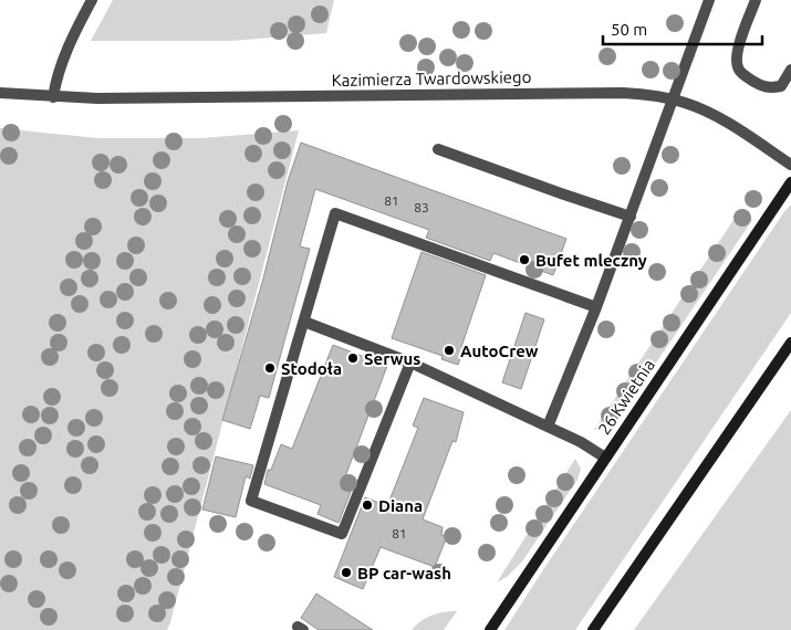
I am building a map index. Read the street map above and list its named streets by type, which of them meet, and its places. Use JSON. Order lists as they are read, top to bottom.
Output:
{
  "streets": {
    "street": ["Kazimierza Twardowskiego", "26 Kwietnia"]
  },
  "places": [
    "Bufet mleczny",
    "AutoCrew",
    "Serwus",
    "Stodoła",
    "Diana",
    "BP car-wash"
  ],
  "house_numbers": ["81", "83", "81"],
  "scale_bar": "50 m"
}
